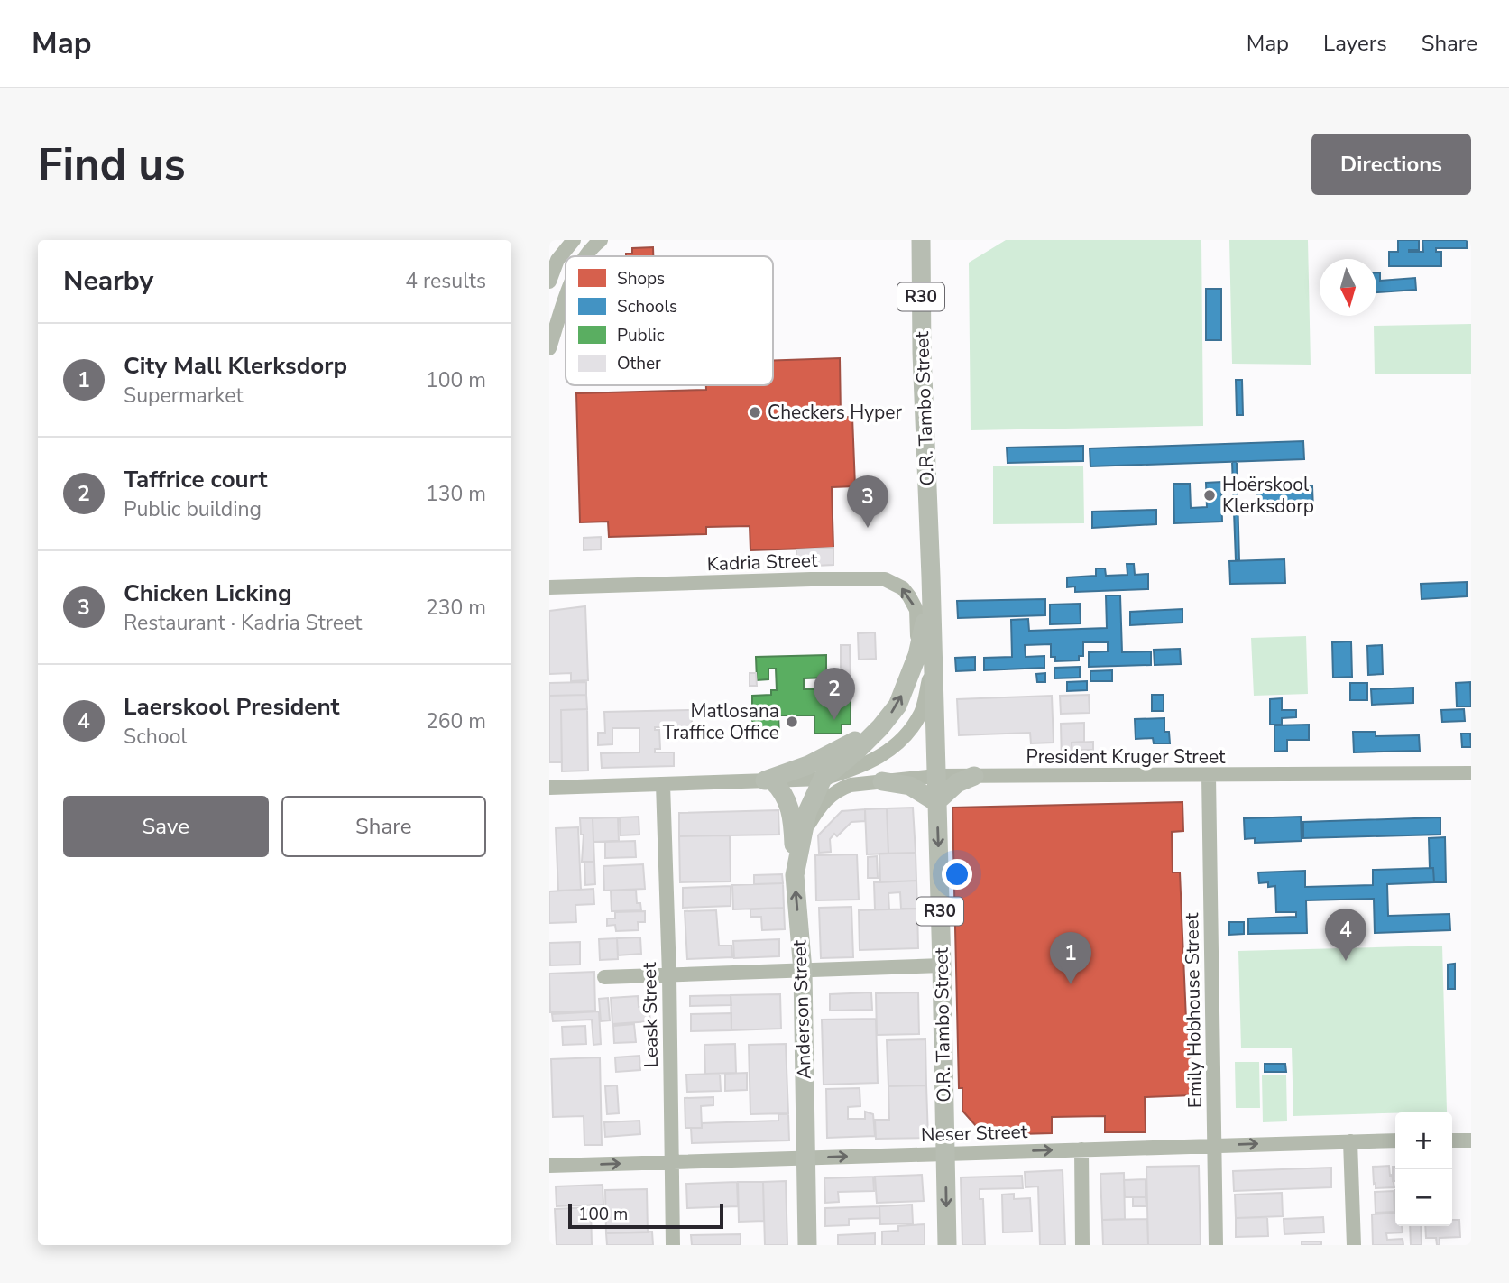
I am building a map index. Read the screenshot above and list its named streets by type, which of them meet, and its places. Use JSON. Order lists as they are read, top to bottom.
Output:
{
  "streets": {
    "main road": ["R30", "O.R. Tambo Street", "Anderson Street"],
    "street": [
      "Kadria Street",
      "President Kruger Street",
      "Emily Hobhouse Street",
      "Leask Street",
      "Neser Street"
    ]
  },
  "crossings": [
    ["O.R. Tambo Street", "Kadria Street"],
    ["O.R. Tambo Street", "President Kruger Street"],
    ["O.R. Tambo Street", "Anderson Street"],
    ["O.R. Tambo Street", "Neser Street"],
    ["President Kruger Street", "Anderson Street"],
    ["President Kruger Street", "Emily Hobhouse Street"],
    ["Anderson Street", "Neser Street"],
    ["Emily Hobhouse Street", "Neser Street"],
    ["Leask Street", "Neser Street"]
  ],
  "one_way": ["Kadria Street", "Neser Street"],
  "places": ["Checkers Hyper", "Hoërskool Klerksdorp", "Matlosana Traffice Office"],
  "legend": [
    "Shops",
    "Schools",
    "Public",
    "Other"
  ],
  "scale_bar": "100 m",
  "north": "bottom",
  "page": {
    "header": "Map",
    "nav": ["Map", "Layers", "Share"],
    "buttons": [
      "Directions",
      ["Save", "Share"]
    ],
    "title": "Find us",
    "heading": ["Nearby", "4 results"],
    "list": [
      {
        "mark": "1",
        "name": "City Mall Klerksdorp",
        "note": "Supermarket",
        "value": "100 m"
      },
      {
        "mark": "2",
        "name": "Taffrice court",
        "note": "Public building",
        "value": "130 m"
      },
      {
        "mark": "3",
        "name": "Chicken Licking",
        "note": "Restaurant · Kadria Street",
        "value": "230 m"
      },
      {
        "mark": "4",
        "name": "Laerskool President",
        "note": "School",
        "value": "260 m"
      }
    ],
    "pins": [
      "3",
      "2",
      "4",
      "1"
    ],
    "map_buttons": ["+", "−"],
    "scale": "100 m"
  }
}
